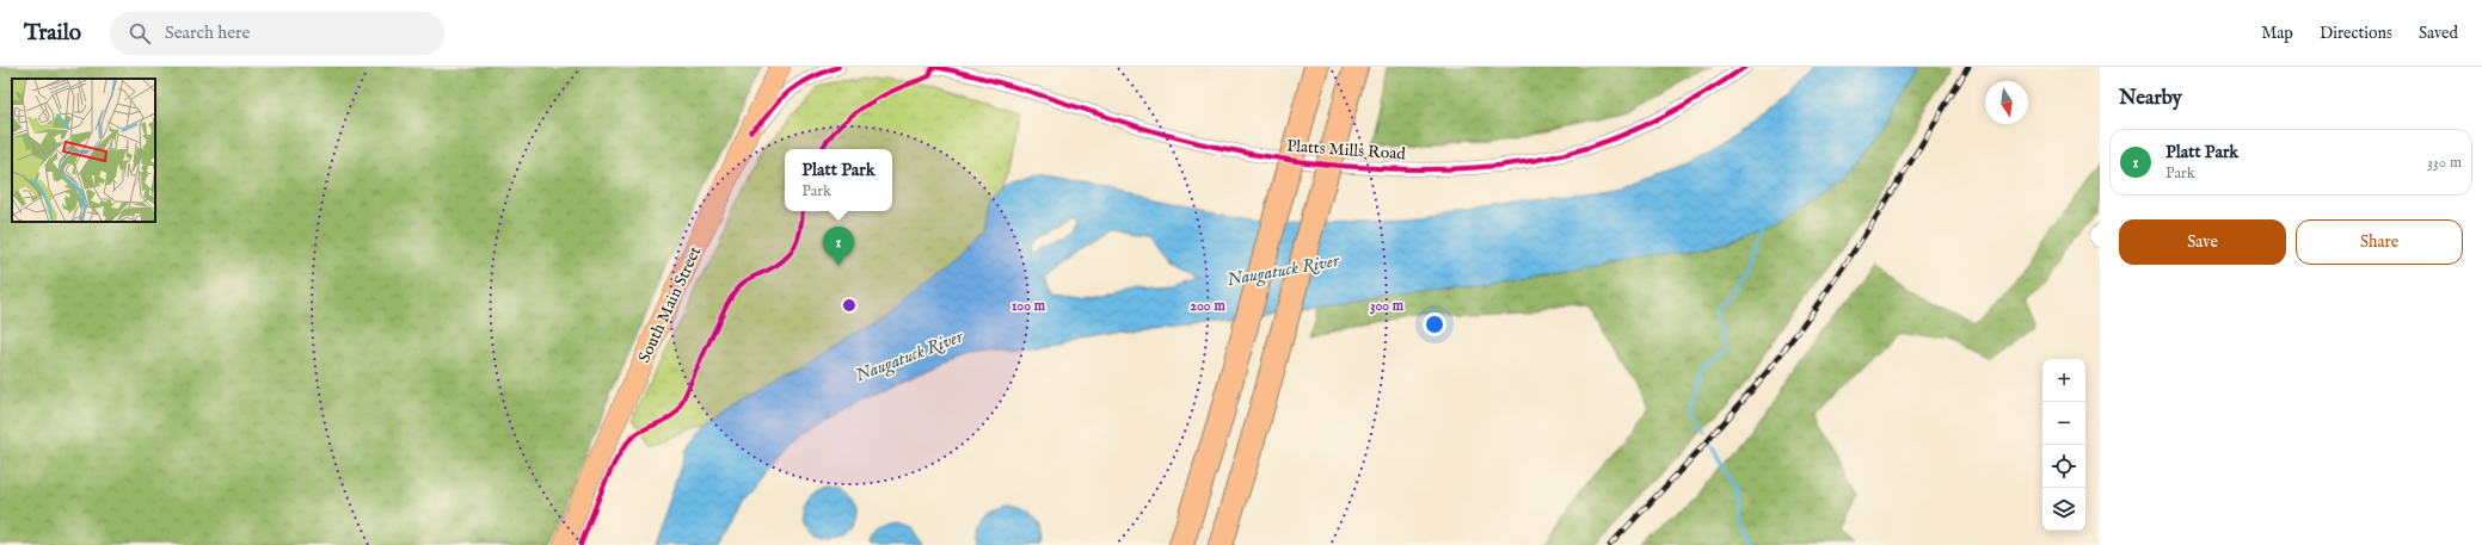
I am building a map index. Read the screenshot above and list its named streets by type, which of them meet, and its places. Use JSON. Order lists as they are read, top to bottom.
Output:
{
  "streets": {
    "main road": ["South Main Street"],
    "street": ["Platts Mills Road"]
  },
  "water": ["Naugatuck River"],
  "north": "bottom",
  "page": {
    "header": "Trailo",
    "search": "Search here",
    "nav": ["Map", "Directions", "Saved"],
    "heading": "Nearby",
    "list": [
      {
        "mark": "1",
        "name": "Platt Park",
        "note": "Park",
        "value": "330 m"
      }
    ],
    "popup": ["Platt Park", "Park"],
    "buttons": ["Save", "Share"],
    "pins": "1",
    "map_buttons": ["+", "−"]
  },
  "rings": ["100 m", "200 m", "300 m"]
}
